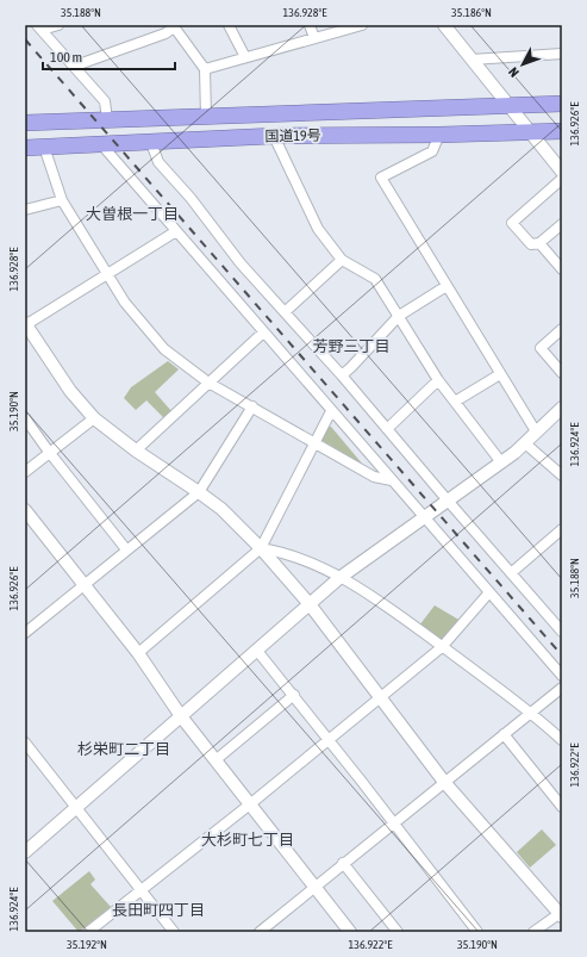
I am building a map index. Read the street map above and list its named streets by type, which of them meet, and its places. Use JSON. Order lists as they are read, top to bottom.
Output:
{
  "streets": {
    "highway": ["国道19号"]
  },
  "districts": [
    "大曽根一丁目",
    "芳野三丁目",
    "杉栄町二丁目",
    "大杉町七丁目",
    "長田町四丁目"
  ],
  "scale_bar": "100 m",
  "north": "bottom left",
  "coordinates": [
    "35.188°N",
    "136.928°E",
    "35.186°N",
    "136.926°E",
    "35.190°N",
    "136.924°E",
    "136.922°E",
    "35.192°N"
  ]
}
